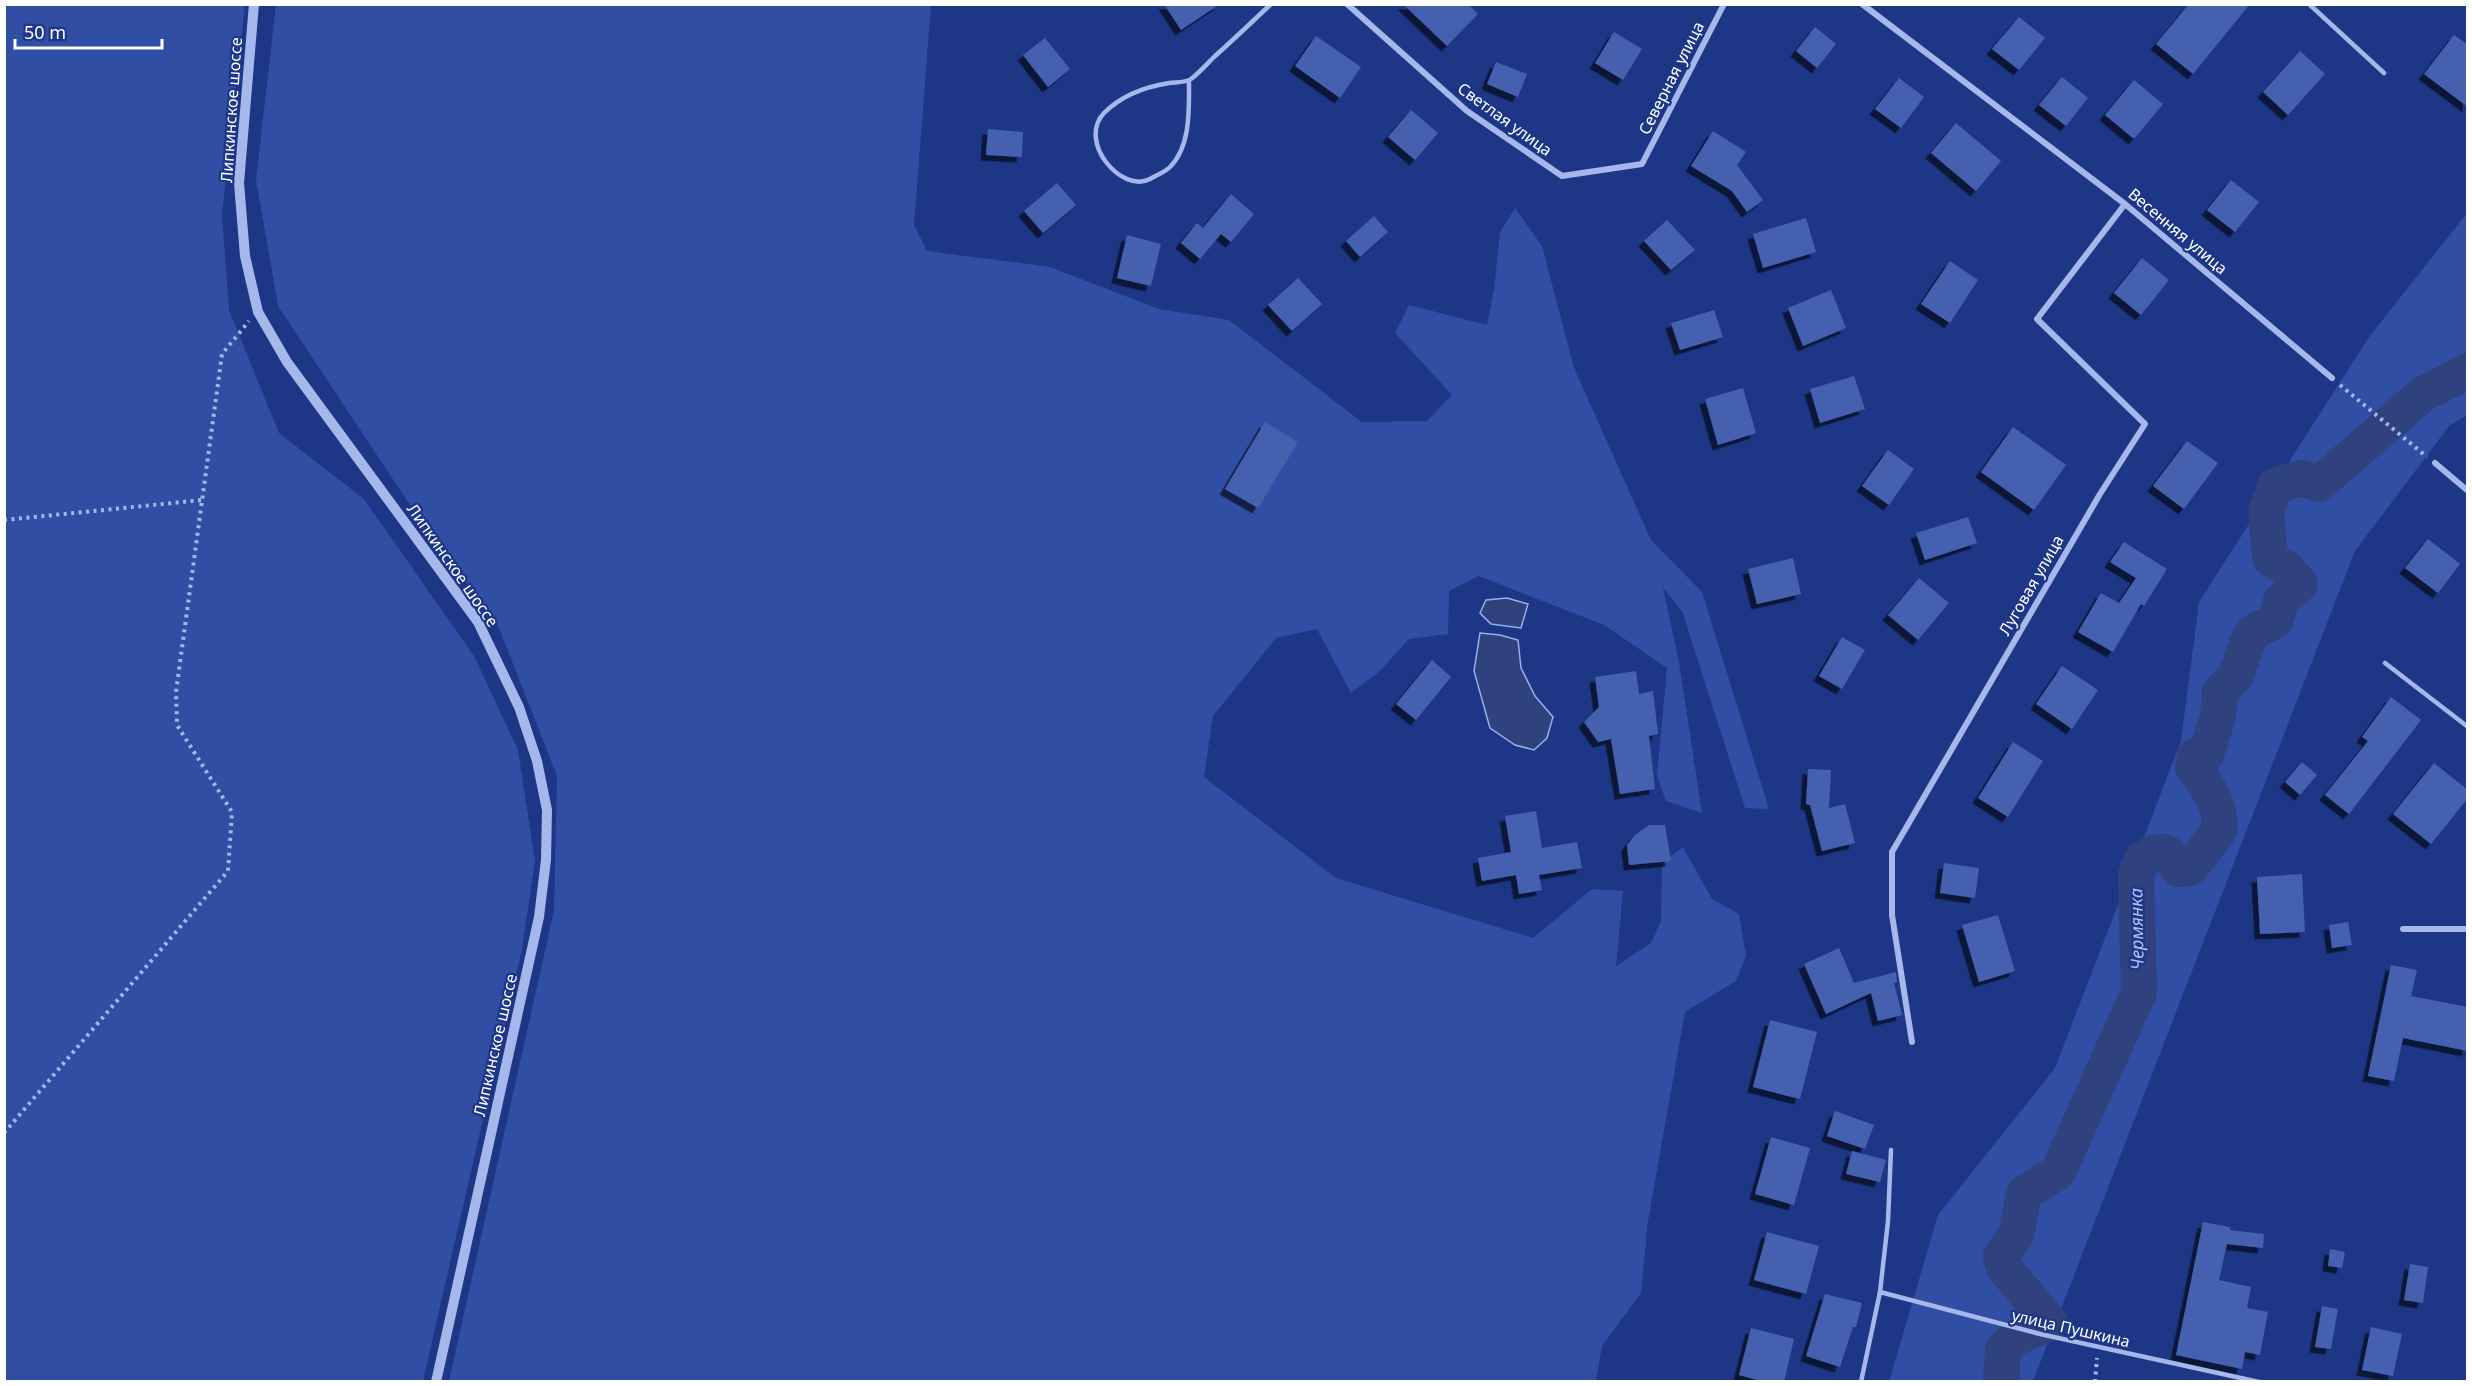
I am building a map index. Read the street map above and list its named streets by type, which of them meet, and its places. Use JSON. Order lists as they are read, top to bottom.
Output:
{
  "streets": {
    "street": [
      "Северная улица",
      "Липкинское шоссе",
      "Светлая улица",
      "Весенняя улица",
      "Луговая улица"
    ],
    "lane": ["улица Пушкина"]
  },
  "crossings": [
    ["Северная улица", "Светлая улица"],
    ["Весенняя улица", "Луговая улица"]
  ],
  "water": ["Чермянка"],
  "scale_bar": "50 m"
}
